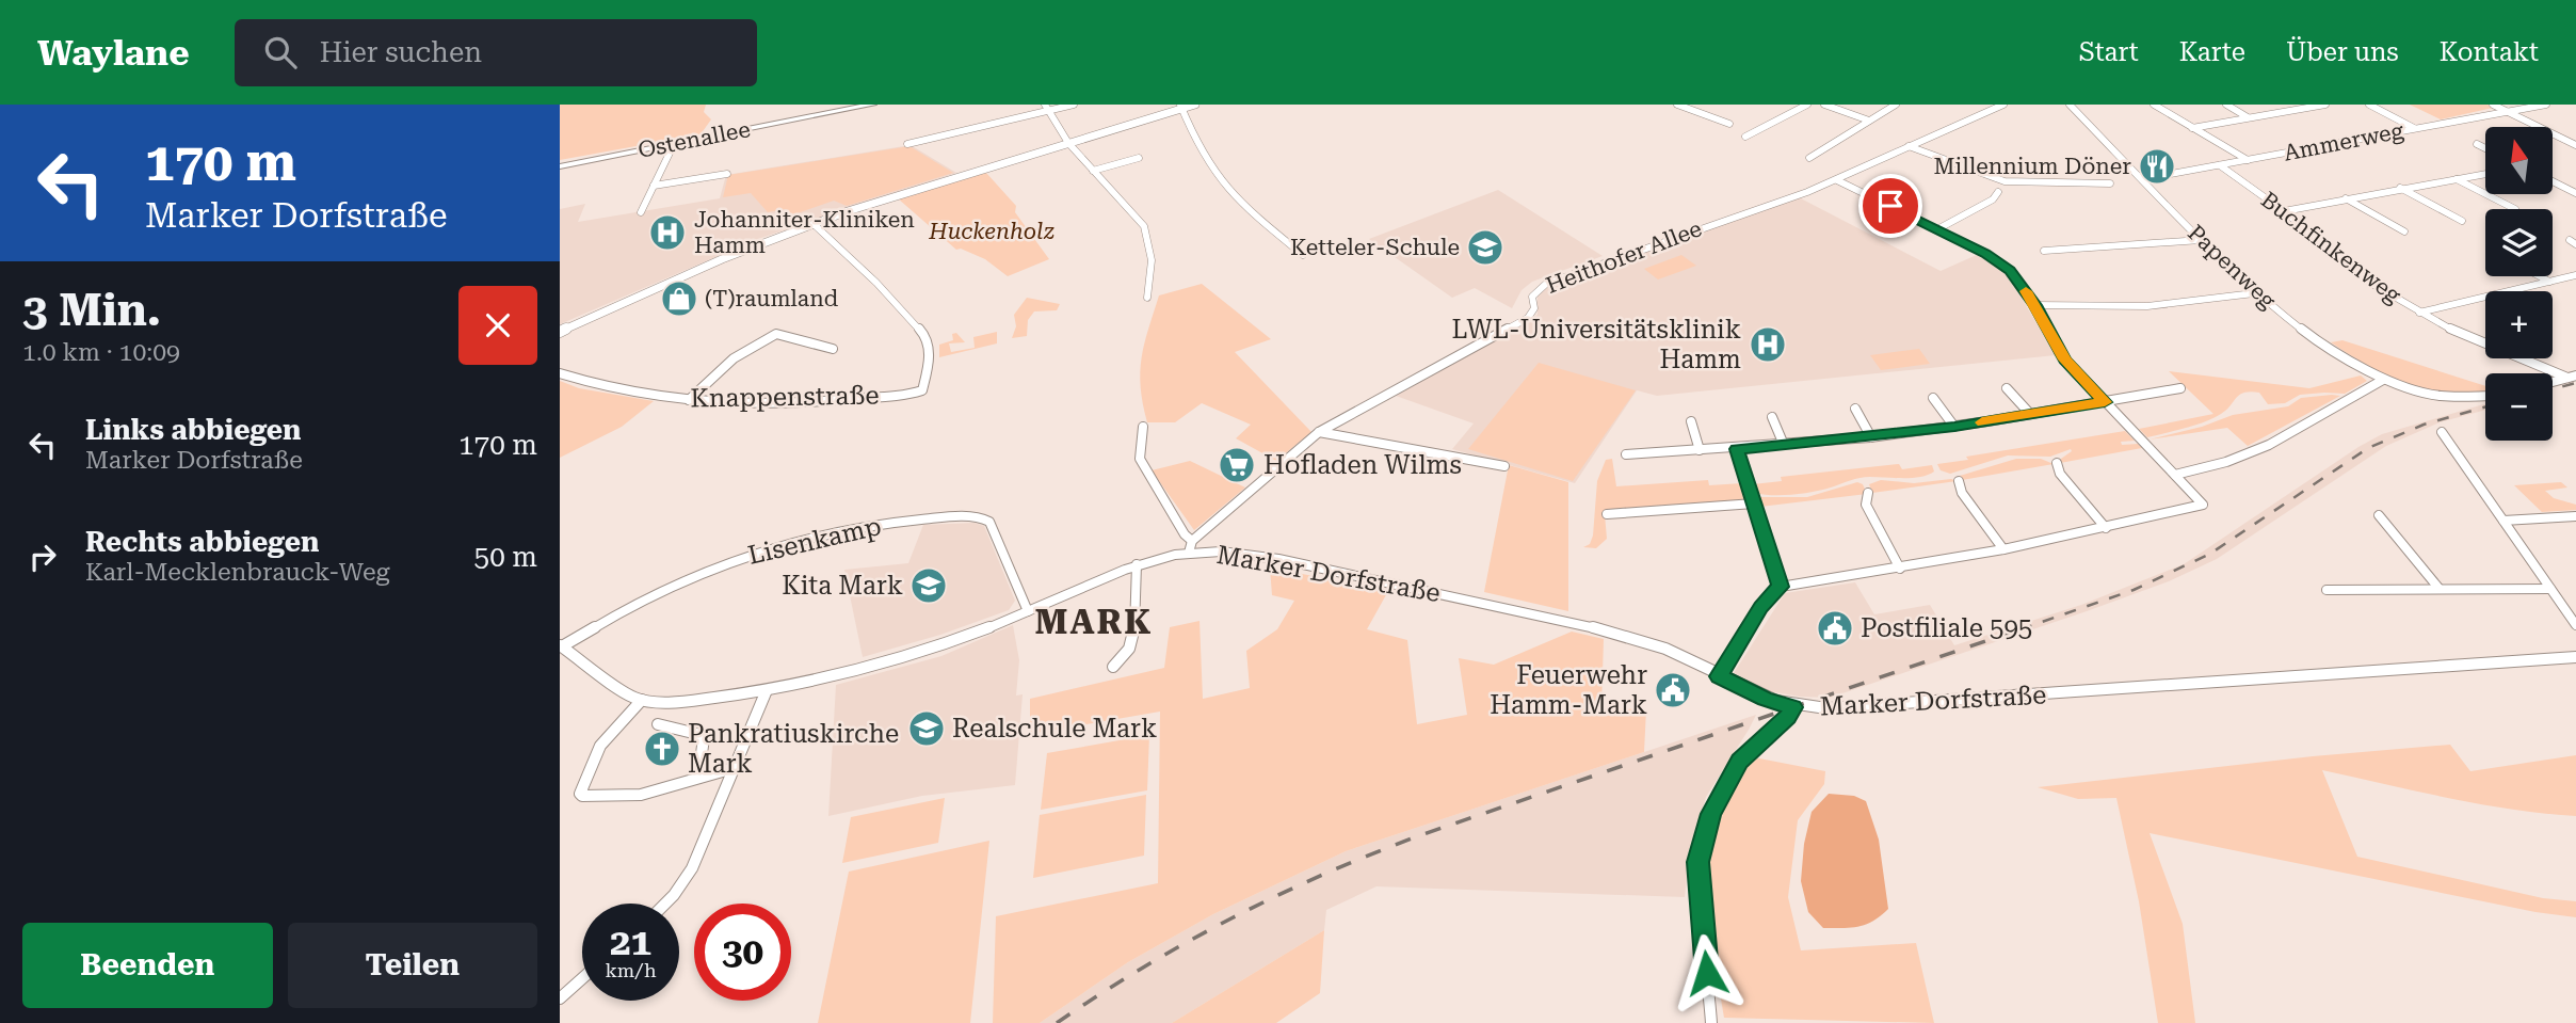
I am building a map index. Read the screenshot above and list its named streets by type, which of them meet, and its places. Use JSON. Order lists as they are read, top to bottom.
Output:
{
  "streets": {
    "main road": ["Ostenallee"],
    "street": [
      "Ammerweg",
      "Buchfinkenweg",
      "Heithofer Allee",
      "Papenweg",
      "Knappenstraße",
      "Lisenkamp",
      "Marker Dorfstraße"
    ]
  },
  "crossings": [
    ["Ammerweg", "Buchfinkenweg"],
    ["Ammerweg", "Papenweg"],
    ["Lisenkamp", "Marker Dorfstraße"]
  ],
  "districts": ["MARK"],
  "parks": ["Huckenholz"],
  "places": {
    "restaurant": ["Millennium Döner"],
    "hospital": ["Johanniter-Kliniken Hamm", "LWL-Universitätsklinik Hamm"],
    "school or university": ["Ketteler-Schule", "Kita Mark", "Realschule Mark"],
    "shop": ["(T)raumland"],
    "supermarket": ["Hofladen Wilms"],
    "public building": ["Postfiliale 595", "Feuerwehr Hamm-Mark"],
    "church": ["Pankratiuskirche Mark"]
  },
  "north": "top",
  "page": {
    "header": "Waylane",
    "search": "Hier suchen",
    "nav": [
      "Start",
      "Karte",
      "Über uns",
      "Kontakt"
    ],
    "turn": ["170 m", "Marker Dorfstraße"],
    "map_buttons": ["+", "−"],
    "heading": ["3 Min.", "1.0 km · 10:09"],
    "list": [
      {
        "name": "Links abbiegen",
        "note": "Marker Dorfstraße",
        "value": "170 m"
      },
      {
        "name": "Rechts abbiegen",
        "note": "Karl-Mecklenbrauck-Weg",
        "value": "50 m"
      }
    ],
    "speed": "21 km/h",
    "limit": "30",
    "buttons": ["Beenden", "Teilen"]
  }
}
